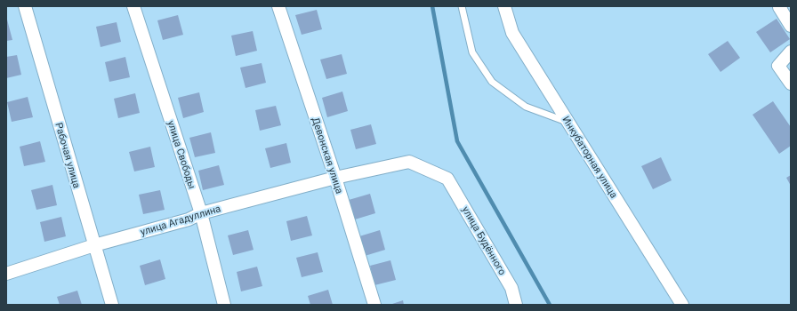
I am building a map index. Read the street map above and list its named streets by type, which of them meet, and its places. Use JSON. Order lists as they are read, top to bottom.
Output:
{
  "streets": {
    "street": [
      "улица Свободы",
      "Рабочая улица",
      "Девонская улица",
      "Инкубаторная улица",
      "улица Агадуллина",
      "улица Будённого"
    ]
  },
  "crossings": [
    ["улица Свободы", "улица Агадуллина"],
    ["Рабочая улица", "улица Агадуллина"],
    ["Девонская улица", "улица Агадуллина"],
    ["улица Агадуллина", "улица Будённого"]
  ]
}
